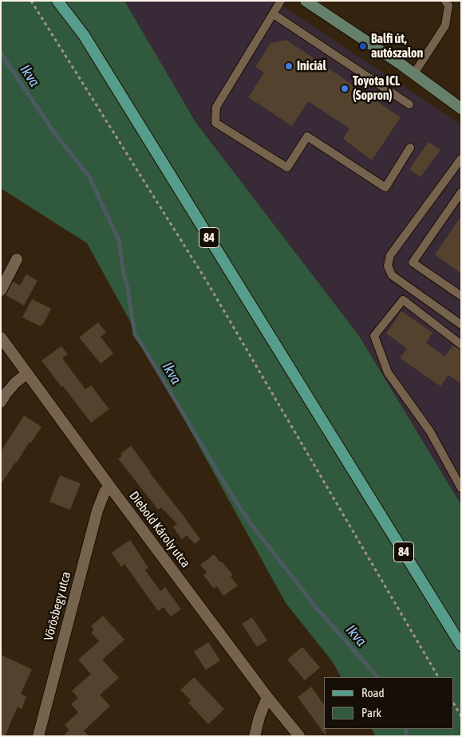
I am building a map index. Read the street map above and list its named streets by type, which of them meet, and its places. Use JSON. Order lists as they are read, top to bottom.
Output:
{
  "streets": {
    "main road": ["84"],
    "street": ["Diebold Károly utca", "Vörösbegy utca"]
  },
  "crossings": [
    ["Diebold Károly utca", "Vörösbegy utca"]
  ],
  "water": ["Ikva"],
  "places": ["Balfi út, autószalon", "Iniciál", "Toyota ICL (Sopron)"],
  "legend": ["Road", "Park"]
}
